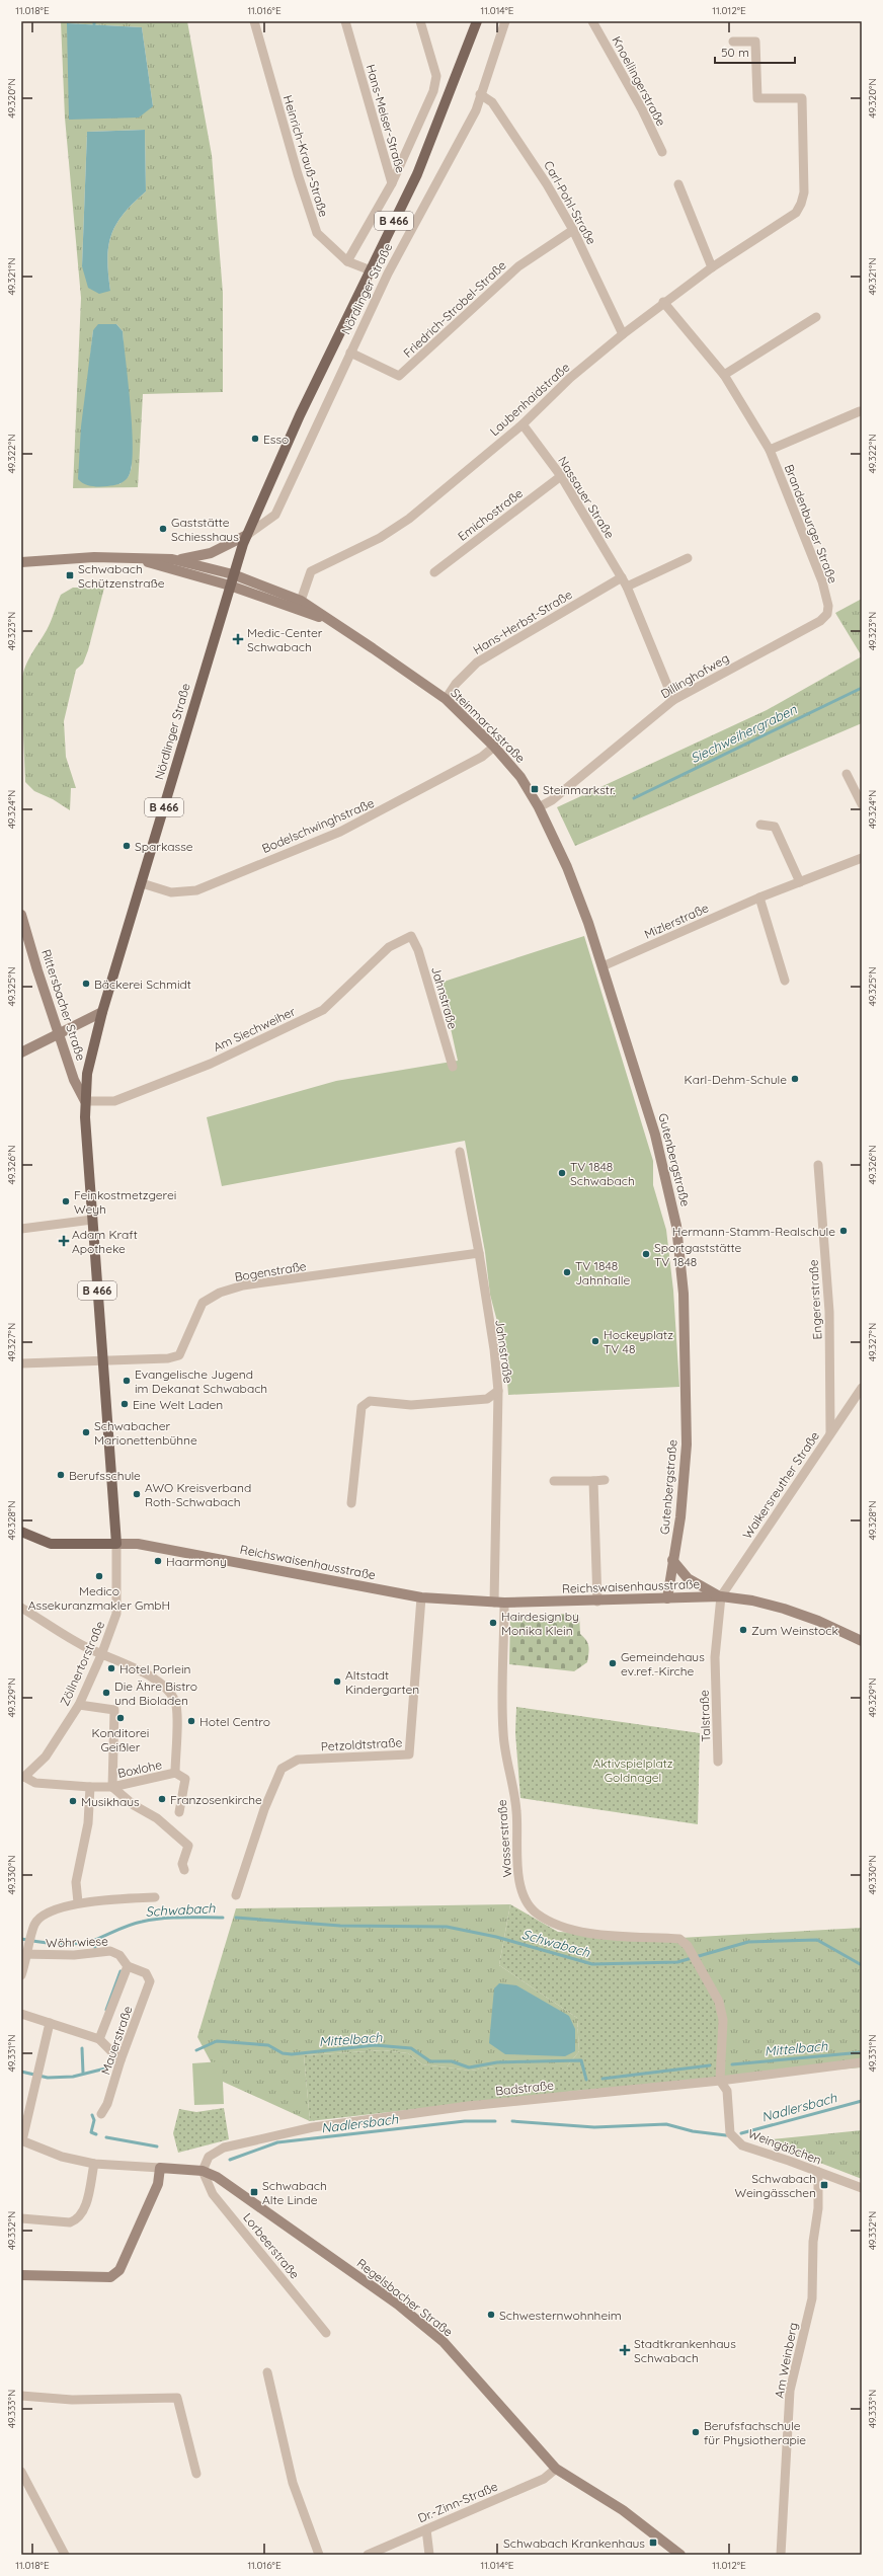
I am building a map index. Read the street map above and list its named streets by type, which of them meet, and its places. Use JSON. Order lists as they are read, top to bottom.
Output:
{
  "streets": {
    "main road": ["B 466", "Nördlinger Straße"],
    "street": [
      "Knoellingerstraße",
      "Hans-Meiser-Straße",
      "Heinrich-Krauß-Straße",
      "Carl-Pohl-Straße",
      "Friedrich-Strobel-Straße",
      "Laubenhaidstraße",
      "Nassauer Straße",
      "Emichostraße",
      "Brandenburger Straße",
      "Hans-Herbst-Straße",
      "Dillinghofweg",
      "Steinmarckstraße",
      "Bodelschwinghstraße",
      "Mizlerstraße",
      "Jahnstraße",
      "Rittersbacher Straße",
      "Am Siechweiher",
      "Gutenbergstraße",
      "Bogenstraße",
      "Engererstraße",
      "Waikersreuther Straße",
      "Reichswaisenhausstraße",
      "Zöllnertorstraße",
      "Talstraße",
      "Petzoldtstraße",
      "Boxlohe",
      "Wasserstraße",
      "Wöhrwiese",
      "Mauerstraße",
      "Badstraße",
      "Weingäßchen",
      "Lorbeerstraße",
      "Regelsbacher Straße",
      "Am Weinberg",
      "Dr.-Zinn-Straße"
    ]
  },
  "crossings": [
    ["Hans-Meiser-Straße", "Heinrich-Krauß-Straße"],
    ["Heinrich-Krauß-Straße", "Nördlinger Straße"],
    ["Carl-Pohl-Straße", "Nördlinger Straße"],
    ["Carl-Pohl-Straße", "Friedrich-Strobel-Straße"],
    ["Carl-Pohl-Straße", "Laubenhaidstraße"],
    ["B 466", "Nördlinger Straße"],
    ["B 466", "Rittersbacher Straße"],
    ["B 466", "Am Siechweiher"],
    ["B 466", "Bogenstraße"],
    ["B 466", "Reichswaisenhausstraße"],
    ["B 466", "Zöllnertorstraße"],
    ["Nördlinger Straße", "Friedrich-Strobel-Straße"],
    ["Nördlinger Straße", "Steinmarckstraße"],
    ["Nördlinger Straße", "Bodelschwinghstraße"],
    ["Nördlinger Straße", "Rittersbacher Straße"],
    ["Nördlinger Straße", "Am Siechweiher"],
    ["Laubenhaidstraße", "Nassauer Straße"],
    ["Laubenhaidstraße", "Brandenburger Straße"],
    ["Laubenhaidstraße", "Steinmarckstraße"],
    ["Nassauer Straße", "Emichostraße"],
    ["Nassauer Straße", "Hans-Herbst-Straße"],
    ["Nassauer Straße", "Dillinghofweg"],
    ["Brandenburger Straße", "Dillinghofweg"],
    ["Hans-Herbst-Straße", "Steinmarckstraße"],
    ["Dillinghofweg", "Steinmarckstraße"],
    ["Steinmarckstraße", "Bodelschwinghstraße"],
    ["Steinmarckstraße", "Mizlerstraße"],
    ["Steinmarckstraße", "Gutenbergstraße"],
    ["Mizlerstraße", "Gutenbergstraße"],
    ["Jahnstraße", "Am Siechweiher"],
    ["Jahnstraße", "Bogenstraße"],
    ["Rittersbacher Straße", "Am Siechweiher"],
    ["Gutenbergstraße", "Reichswaisenhausstraße"],
    ["Engererstraße", "Waikersreuther Straße"],
    ["Waikersreuther Straße", "Reichswaisenhausstraße"],
    ["Waikersreuther Straße", "Talstraße"],
    ["Reichswaisenhausstraße", "Zöllnertorstraße"],
    ["Reichswaisenhausstraße", "Talstraße"],
    ["Reichswaisenhausstraße", "Petzoldtstraße"],
    ["Reichswaisenhausstraße", "Wasserstraße"],
    ["Zöllnertorstraße", "Boxlohe"],
    ["Wasserstraße", "Badstraße"],
    ["Wasserstraße", "Weingäßchen"],
    ["Wöhrwiese", "Mauerstraße"],
    ["Badstraße", "Weingäßchen"],
    ["Badstraße", "Lorbeerstraße"],
    ["Badstraße", "Regelsbacher Straße"],
    ["Weingäßchen", "Am Weinberg"],
    ["Lorbeerstraße", "Regelsbacher Straße"],
    ["Regelsbacher Straße", "Dr.-Zinn-Straße"]
  ],
  "water": [
    "Siechweihergraben",
    "Schwabach",
    "Mittelbach",
    "Nadlersbach"
  ],
  "parks": ["Aktivspielplatz Goldnagel"],
  "places": {
    "other": [
      "Esso",
      "Gaststätte Schiesshaus",
      "Sparkasse",
      "Bäckerei Schmidt",
      "Karl-Dehm-Schule",
      "TV 1848 Schwabach",
      "Feinkostmetzgerei Weyh",
      "Hermann-Stamm-Realschule",
      "Sportgaststätte TV 1848",
      "TV 1848 Jahnhalle",
      "Hockeyplatz TV 48",
      "Evangelische Jugend im Dekanat Schwabach",
      "Eine Welt Laden",
      "Schwabacher Marionettenbühne",
      "Berufsschule",
      "AWO Kreisverband Roth-Schwabach",
      "Haarmony",
      "Medico Assekuranzmakler GmbH",
      "Hairdesign by Monika Klein",
      "Zum Weinstock",
      "Gemeindehaus ev.ref.-Kirche",
      "Hotel Porlein",
      "Altstadt Kindergarten",
      "Die Ähre Bistro und Bioladen",
      "Konditorei Geißler",
      "Hotel Centro",
      "Franzosenkirche",
      "Musikhaus",
      "Schwesternwohnheim",
      "Berufsfachschule für Physiotherapie"
    ],
    "transit": [
      "Schwabach Schützenstraße",
      "Steinmarkstr.",
      "Schwabach Weingässchen",
      "Schwabach Alte Linde",
      "Schwabach Krankenhaus"
    ],
    "health": ["Medic-Center Schwabach", "Adam Kraft Apotheke", "Stadtkrankenhaus Schwabach"]
  },
  "scale_bar": "50 m",
  "coordinates": [
    "11.018°E",
    "11.016°E",
    "11.014°E",
    "11.012°E",
    "49.320°N",
    "49.321°N",
    "49.322°N",
    "49.323°N",
    "49.324°N",
    "49.325°N",
    "49.326°N",
    "49.327°N",
    "49.328°N",
    "49.329°N",
    "49.330°N",
    "49.331°N",
    "49.332°N",
    "49.333°N"
  ]
}
